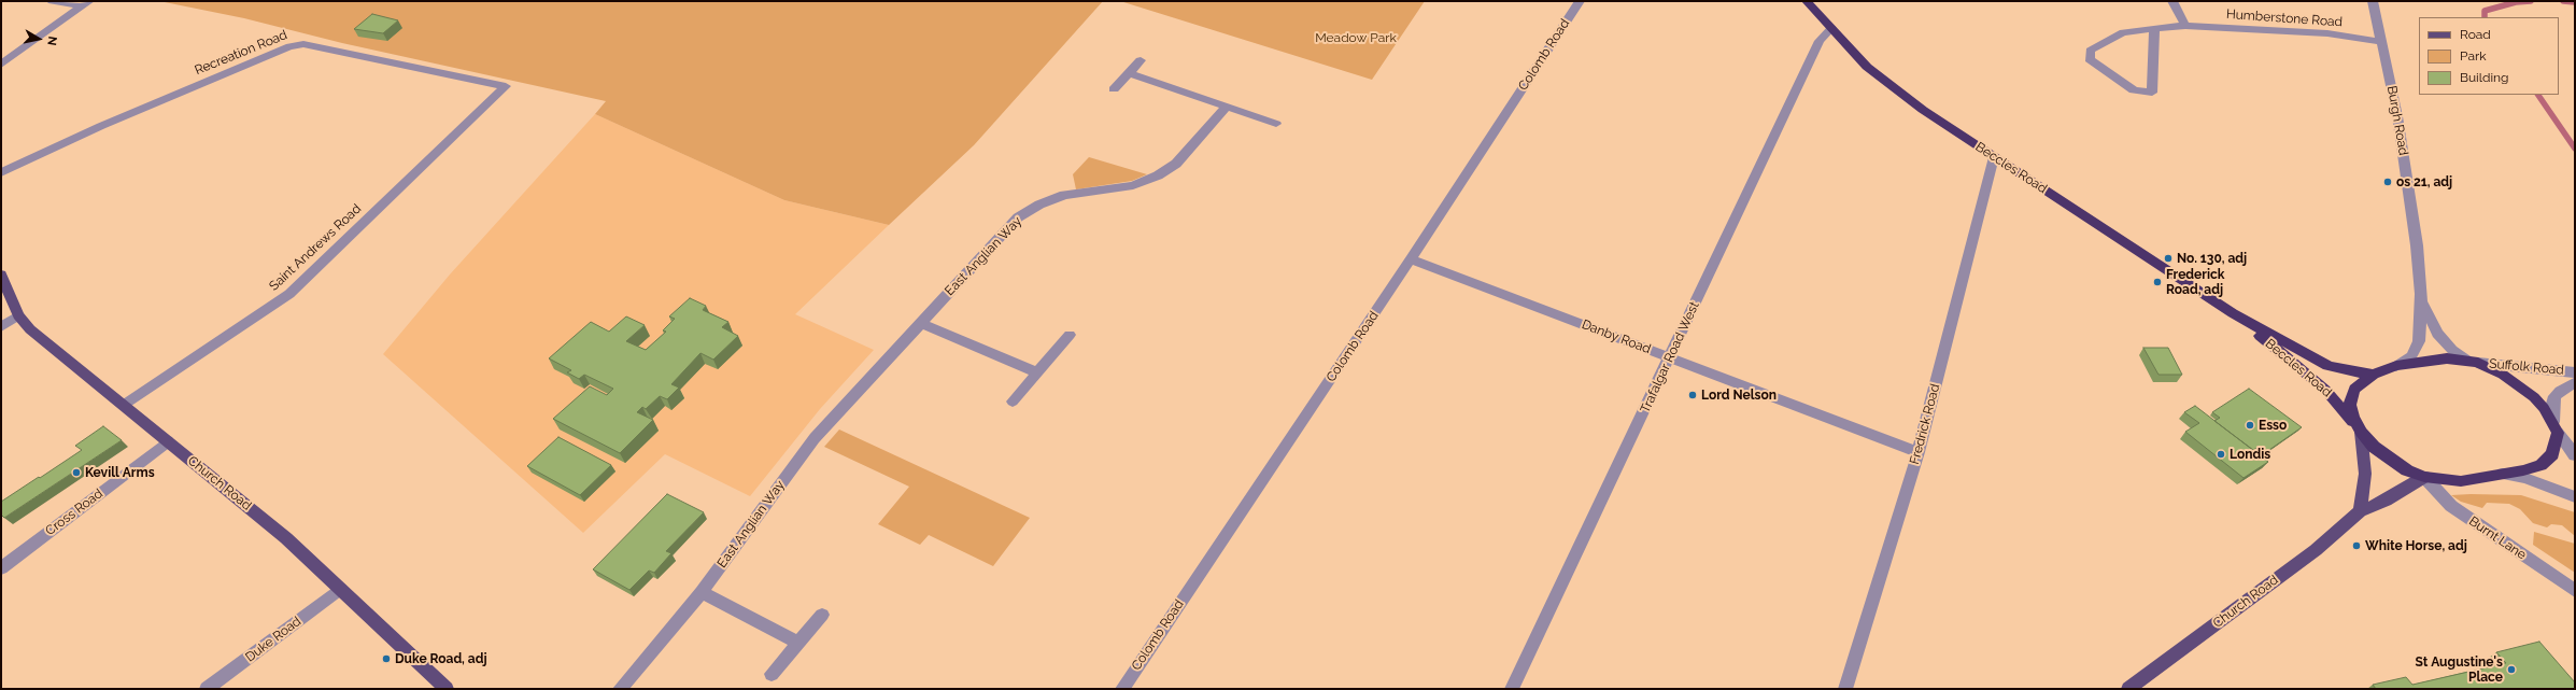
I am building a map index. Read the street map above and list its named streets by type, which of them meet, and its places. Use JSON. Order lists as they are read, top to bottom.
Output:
{
  "streets": {
    "highway": ["Beccles Road"],
    "main road": ["Church Road"],
    "street": [
      "Humberstone Road",
      "Recreation Road",
      "Colomb Road",
      "Burgh Road",
      "Saint Andrews Road",
      "East Anglian Way",
      "Danby Road",
      "Trafalgar Road West",
      "Suffolk Road",
      "Fredrick Road",
      "Cross Road",
      "Burnt Lane",
      "Duke Road"
    ]
  },
  "crossings": [
    ["Humberstone Road", "Burgh Road"],
    ["Recreation Road", "Saint Andrews Road"],
    ["Colomb Road", "Danby Road"],
    ["Burgh Road", "Suffolk Road"],
    ["Beccles Road", "Trafalgar Road West"],
    ["Beccles Road", "Fredrick Road"],
    ["Beccles Road", "Burnt Lane"],
    ["Saint Andrews Road", "Church Road"],
    ["Danby Road", "Trafalgar Road West"],
    ["Danby Road", "Fredrick Road"],
    ["Church Road", "Cross Road"],
    ["Church Road", "Duke Road"]
  ],
  "parks": ["Meadow Park"],
  "places": [
    "os 21, adj",
    "No. 130, adj",
    "Frederick Road, adj",
    "Lord Nelson",
    "Esso",
    "Londis",
    "Kevill Arms",
    "White Horse, adj",
    "Duke Road, adj",
    "St Augustine's Place"
  ],
  "legend": ["Road", "Park", "Building"],
  "north": "right"
}
